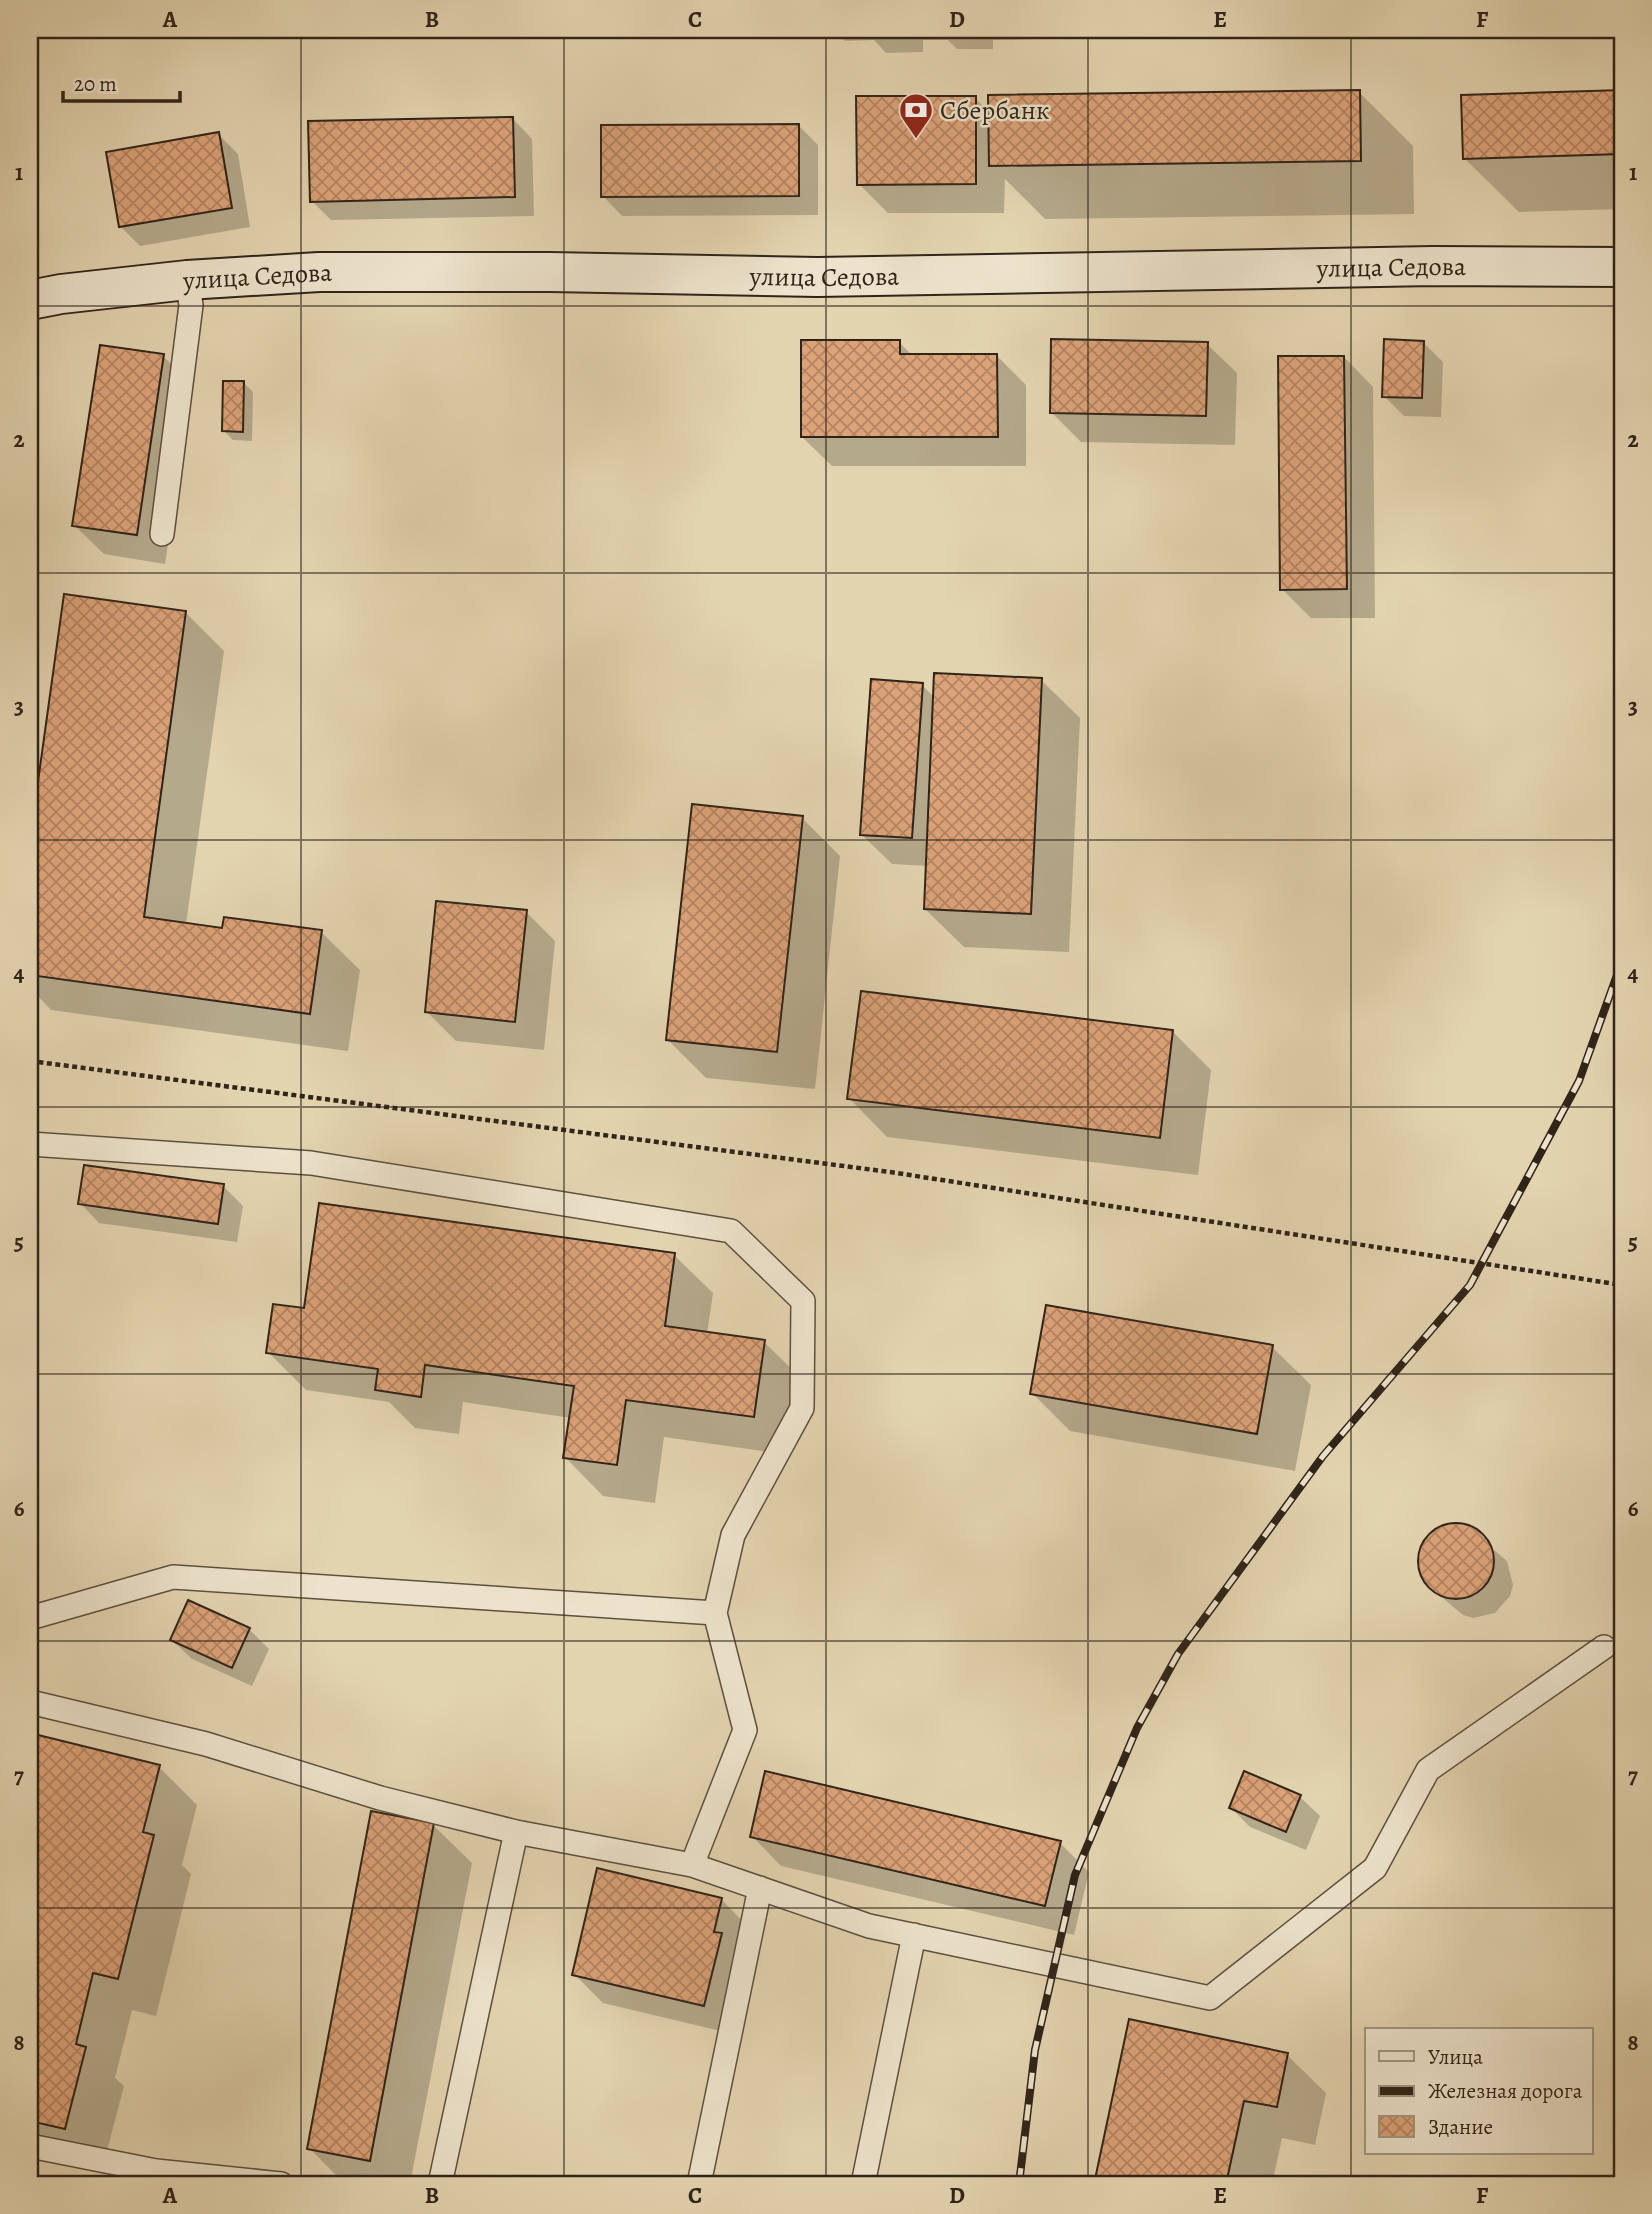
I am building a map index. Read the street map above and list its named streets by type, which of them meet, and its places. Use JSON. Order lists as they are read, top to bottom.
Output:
{
  "streets": {
    "street": ["улица Седова"]
  },
  "places": {
    "bank": ["Сбербанк"]
  },
  "legend": ["Улица", "Железная дорога", "Здание"],
  "scale_bar": "20 m",
  "grid": {
    "columns": [
      "A",
      "B",
      "C",
      "D",
      "E",
      "F"
    ],
    "rows": [
      "1",
      "2",
      "3",
      "4",
      "5",
      "6",
      "7",
      "8"
    ]
  }
}
